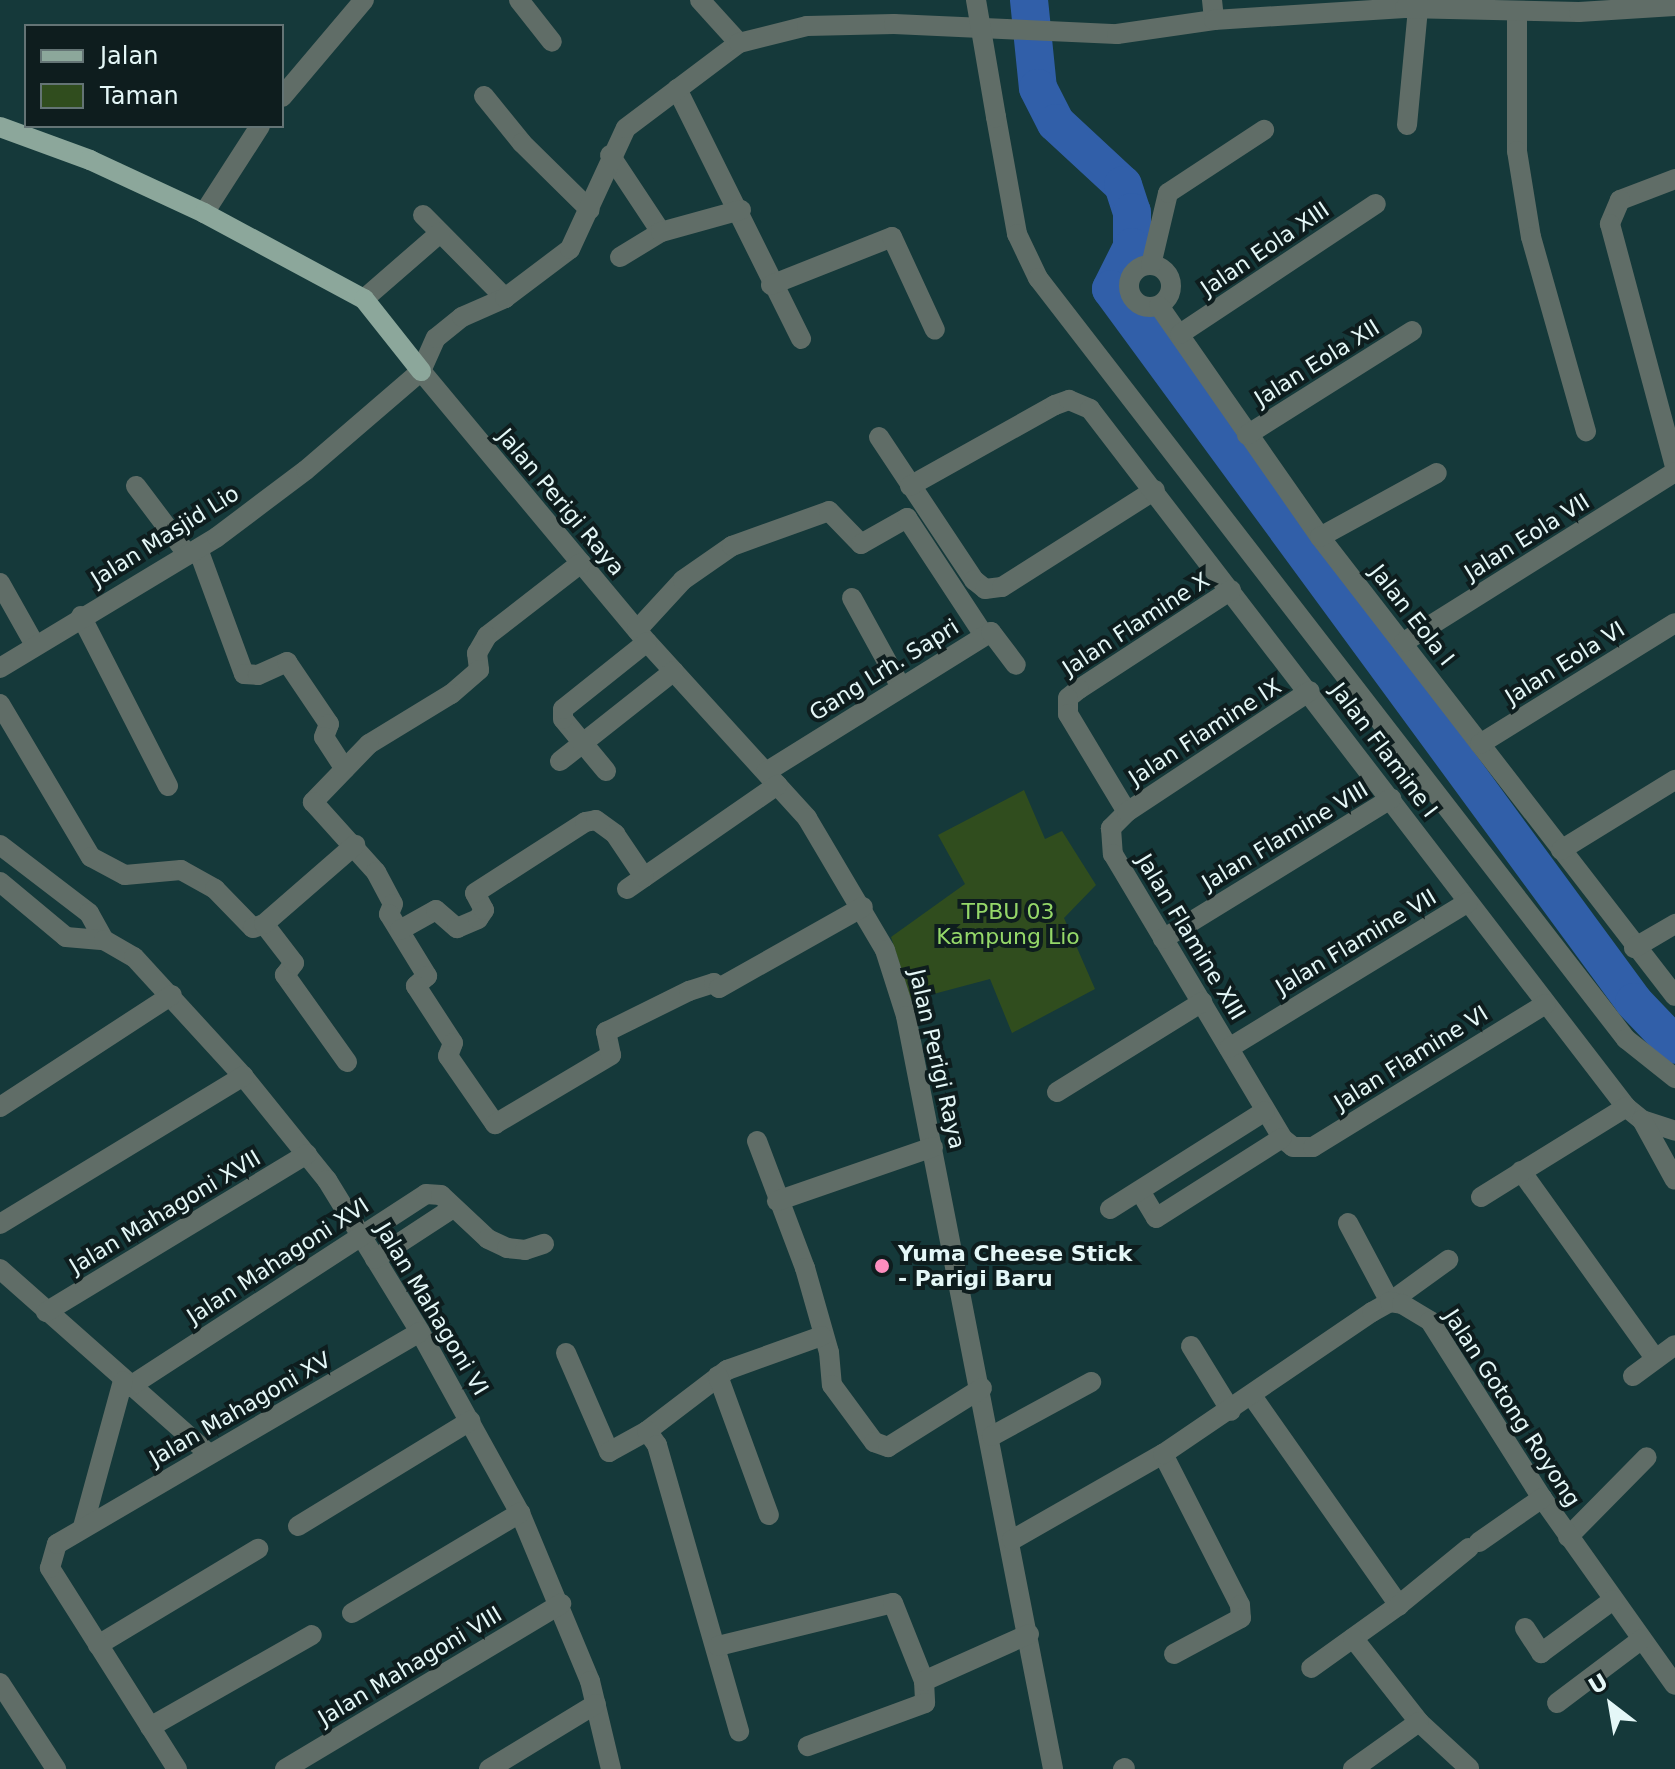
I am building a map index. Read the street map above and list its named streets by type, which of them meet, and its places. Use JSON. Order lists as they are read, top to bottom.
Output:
{
  "streets": {
    "street": [
      "Jalan Eola XIII",
      "Jalan Eola XII",
      "Jalan Perigi Raya",
      "Jalan Masjid Lio",
      "Jalan Eola VII",
      "Jalan Eola I",
      "Jalan Flamine X",
      "Jalan Eola VI",
      "Gang Lrh. Sapri",
      "Jalan Flamine IX",
      "Jalan Flamine I",
      "Jalan Flamine VIII",
      "Jalan Flamine XIII",
      "Jalan Flamine VII",
      "Jalan Flamine VI",
      "Jalan Mahagoni XVII",
      "Jalan Mahagoni XVI",
      "Jalan Mahagoni VI",
      "Jalan Gotong Royong",
      "Jalan Mahagoni XV",
      "Jalan Mahagoni VIII"
    ]
  },
  "crossings": [
    ["Jalan Eola XIII", "Jalan Eola I"],
    ["Jalan Eola XII", "Jalan Eola I"],
    ["Jalan Perigi Raya", "Jalan Masjid Lio"],
    ["Jalan Perigi Raya", "Gang Lrh. Sapri"],
    ["Jalan Eola VII", "Jalan Eola I"],
    ["Jalan Eola I", "Jalan Eola VI"],
    ["Jalan Flamine X", "Jalan Flamine IX"],
    ["Jalan Flamine X", "Jalan Flamine I"],
    ["Jalan Flamine X", "Jalan Flamine XIII"],
    ["Jalan Flamine IX", "Jalan Flamine I"],
    ["Jalan Flamine IX", "Jalan Flamine XIII"],
    ["Jalan Flamine I", "Jalan Flamine VIII"],
    ["Jalan Flamine I", "Jalan Flamine VII"],
    ["Jalan Flamine I", "Jalan Flamine VI"],
    ["Jalan Flamine VIII", "Jalan Flamine XIII"],
    ["Jalan Flamine XIII", "Jalan Flamine VII"],
    ["Jalan Flamine XIII", "Jalan Flamine VI"],
    ["Jalan Mahagoni XVII", "Jalan Mahagoni VI"],
    ["Jalan Mahagoni XVI", "Jalan Mahagoni VI"],
    ["Jalan Mahagoni VI", "Jalan Mahagoni XV"],
    ["Jalan Mahagoni VI", "Jalan Mahagoni VIII"]
  ],
  "parks": ["TPBU 03 Kampung Lio"],
  "places": ["Yuma Cheese Stick - Parigi Baru"],
  "legend": ["Jalan", "Taman"],
  "north": "top left"
}
